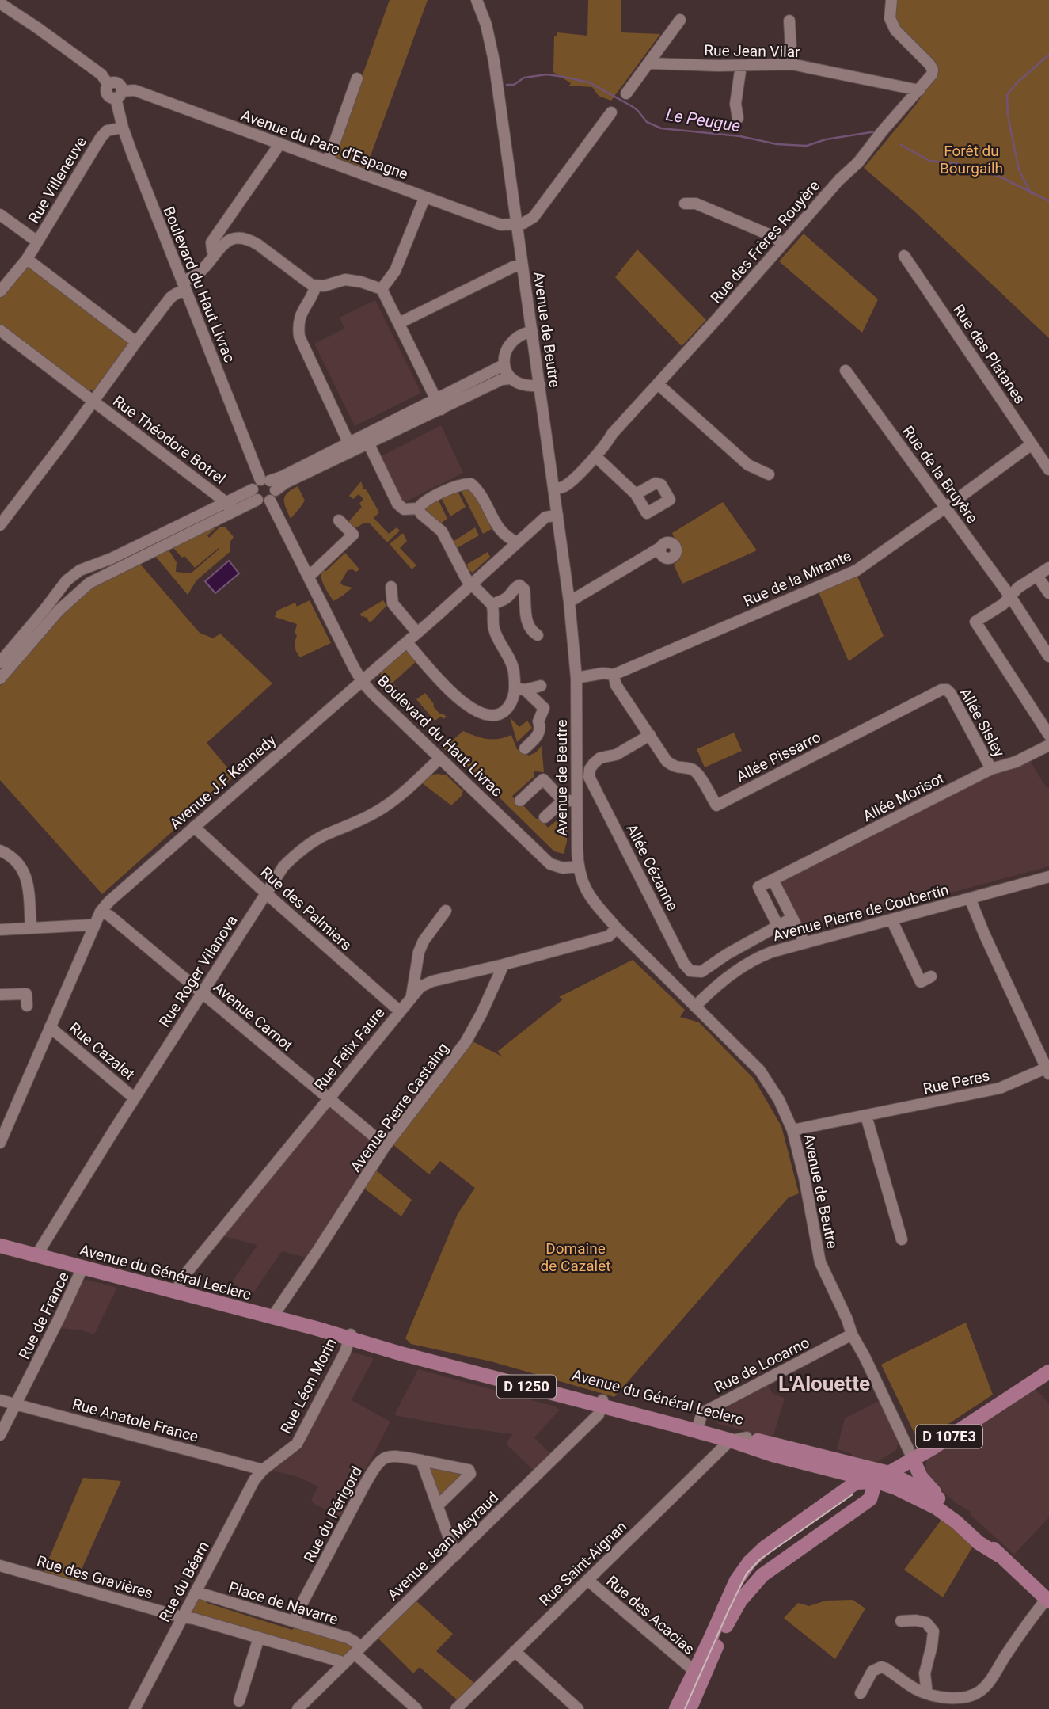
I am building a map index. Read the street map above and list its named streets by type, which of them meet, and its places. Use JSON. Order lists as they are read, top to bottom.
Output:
{
  "streets": {
    "main road": ["Avenue du Général Leclerc", "D 1250", "D 107E3"],
    "street": [
      "Rue Jean Vilar",
      "Avenue du Parc d'Espagne",
      "Rue Villeneuve",
      "Rue des Frères Rouyère",
      "Boulevard du Haut Livrac",
      "Avenue de Beutre",
      "Rue des Platanes",
      "Rue Théodore Botrel",
      "Rue de la Bruyère",
      "Rue de la Mirante",
      "Allée Sisley",
      "Allée Pissarro",
      "Avenue J.F Kennedy",
      "Allée Morisot",
      "Allée Cézanne",
      "Rue des Palmiers",
      "Avenue Pierre de Coubertin",
      "Rue Roger Vilanova",
      "Avenue Carnot",
      "Rue Félix Faure",
      "Rue Cazalet",
      "Rue Peres",
      "Avenue Pierre Castaing",
      "Rue de France",
      "Rue de Locarno",
      "Rue Léon Morin",
      "Rue Anatole France",
      "Rue du Périgord",
      "Avenue Jean Meyraud",
      "Rue Saint-Aignan",
      "Rue des Gravières",
      "Rue du Béarn",
      "Place de Navarre",
      "Rue des Acacias"
    ]
  },
  "crossings": [
    ["Rue Jean Vilar", "Rue des Frères Rouyère"],
    ["Avenue du Parc d'Espagne", "Boulevard du Haut Livrac"],
    ["Avenue du Parc d'Espagne", "Avenue de Beutre"],
    ["Rue Villeneuve", "Boulevard du Haut Livrac"],
    ["Rue des Frères Rouyère", "Avenue de Beutre"],
    ["Boulevard du Haut Livrac", "Avenue de Beutre"],
    ["Boulevard du Haut Livrac", "Avenue J.F Kennedy"],
    ["Boulevard du Haut Livrac", "Rue Roger Vilanova"],
    ["Avenue de Beutre", "Rue de la Mirante"],
    ["Avenue de Beutre", "Avenue J.F Kennedy"],
    ["Avenue de Beutre", "Avenue Pierre de Coubertin"],
    ["Avenue de Beutre", "Rue Félix Faure"],
    ["Avenue de Beutre", "Rue Peres"],
    ["Avenue de Beutre", "Rue de Locarno"],
    ["Avenue de Beutre", "D 107E3"],
    ["Rue des Platanes", "Rue de la Mirante"],
    ["Rue de la Bruyère", "Rue de la Mirante"],
    ["Allée Sisley", "Allée Pissarro"],
    ["Allée Sisley", "Allée Morisot"],
    ["Allée Pissarro", "Allée Cézanne"],
    ["Avenue J.F Kennedy", "Rue des Palmiers"],
    ["Avenue J.F Kennedy", "Avenue Carnot"],
    ["Avenue J.F Kennedy", "Rue Cazalet"],
    ["Rue des Palmiers", "Rue Roger Vilanova"],
    ["Rue des Palmiers", "Rue Félix Faure"],
    ["Rue Roger Vilanova", "Avenue Carnot"],
    ["Rue Roger Vilanova", "Rue Cazalet"],
    ["Rue Roger Vilanova", "Avenue du Général Leclerc"],
    ["Avenue Carnot", "Rue Félix Faure"],
    ["Avenue Carnot", "Avenue Pierre Castaing"],
    ["Rue Félix Faure", "Avenue Pierre Castaing"],
    ["Rue Félix Faure", "Avenue du Général Leclerc"],
    ["Avenue Pierre Castaing", "Avenue du Général Leclerc"],
    ["Avenue du Général Leclerc", "Rue de France"],
    ["Avenue du Général Leclerc", "Rue de Locarno"],
    ["Avenue du Général Leclerc", "Rue Léon Morin"],
    ["Avenue du Général Leclerc", "D 1250"],
    ["Avenue du Général Leclerc", "Avenue Jean Meyraud"],
    ["Avenue du Général Leclerc", "Rue Saint-Aignan"],
    ["Rue de France", "Rue Anatole France"],
    ["Rue Léon Morin", "Rue Anatole France"],
    ["Rue Léon Morin", "Rue du Béarn"],
    ["D 1250", "D 107E3"],
    ["Rue Anatole France", "Rue du Béarn"],
    ["Rue du Périgord", "Place de Navarre"],
    ["Avenue Jean Meyraud", "Place de Navarre"],
    ["Rue Saint-Aignan", "Rue des Acacias"],
    ["Rue des Gravières", "Rue du Béarn"],
    ["Rue du Béarn", "Place de Navarre"]
  ],
  "districts": ["L'Alouette"],
  "water": ["Le Peugue"],
  "parks": ["Forêt du Bourgailh", "Domaine de Cazalet"]
}
